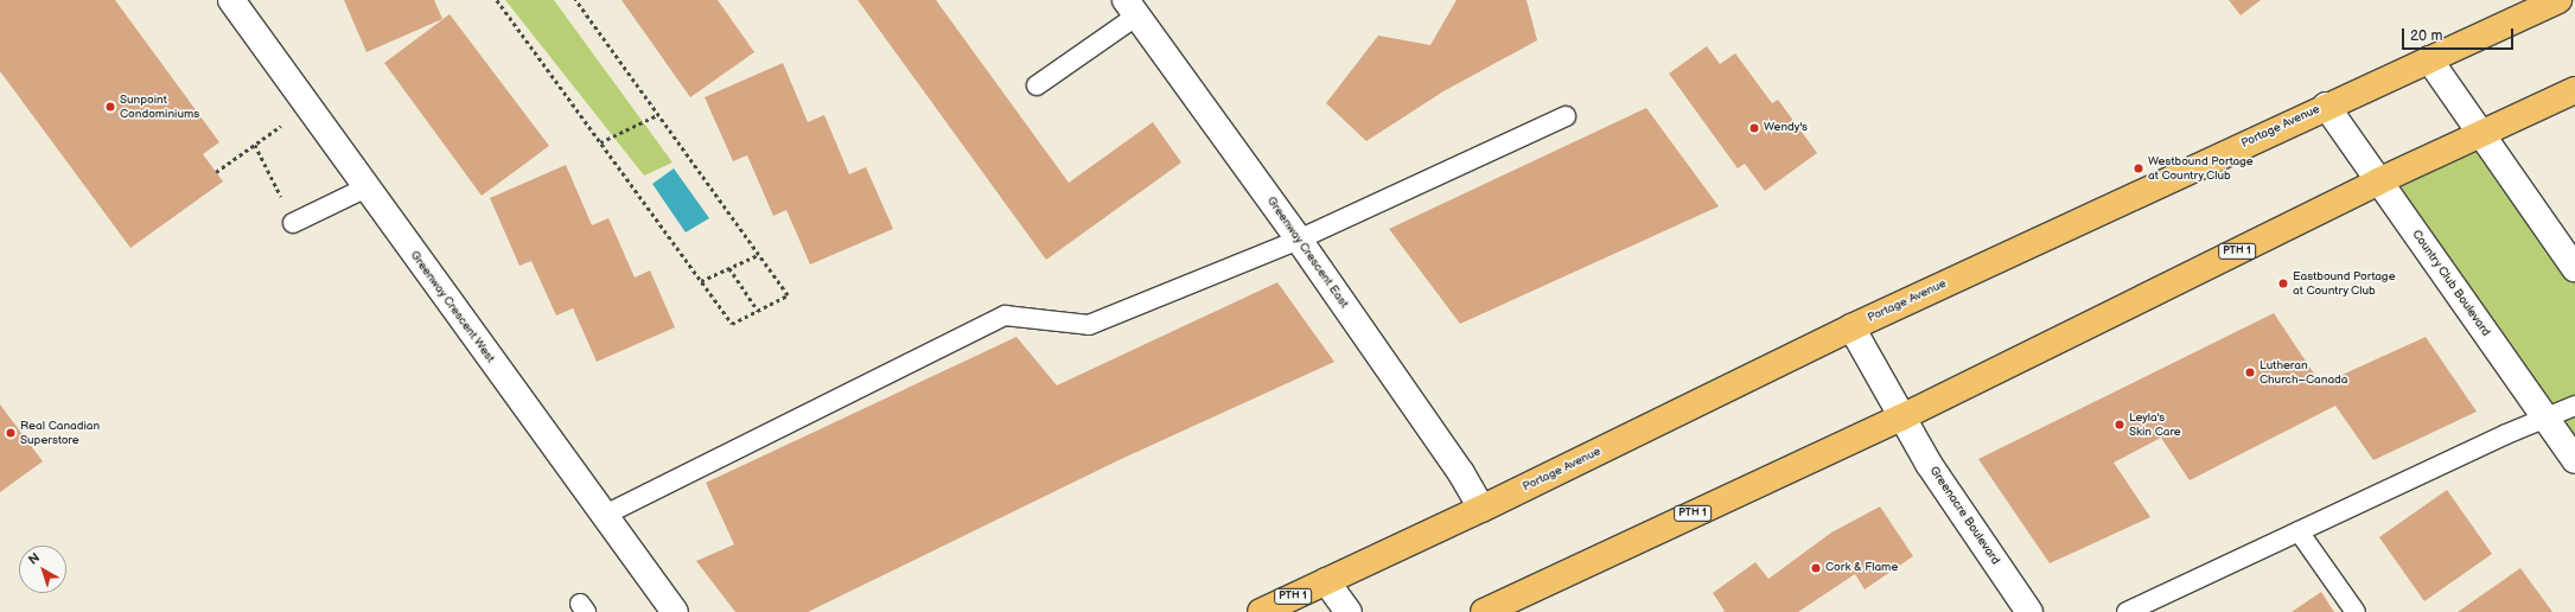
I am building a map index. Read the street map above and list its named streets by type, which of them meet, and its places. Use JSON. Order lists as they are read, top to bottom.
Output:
{
  "streets": {
    "highway": ["Portage Avenue", "PTH 1"],
    "street": [
      "Greenway Crescent East",
      "Country Club Boulevard",
      "Greenway Crescent West",
      "Greenacre Boulevard"
    ]
  },
  "crossings": [
    ["Portage Avenue", "Greenway Crescent East"],
    ["Portage Avenue", "Country Club Boulevard"],
    ["Portage Avenue", "Greenacre Boulevard"],
    ["PTH 1", "Country Club Boulevard"],
    ["PTH 1", "Greenacre Boulevard"]
  ],
  "places": [
    "Sunpoint Condominiums",
    "Wendy's",
    "Westbound Portage at Country Club",
    "Eastbound Portage at Country Club",
    "Lutheran Church–Canada",
    "Leyla's Skin Care",
    "Real Canadian Superstore",
    "Cork & Flame"
  ],
  "scale_bar": "20 m",
  "north": "top left"
}
